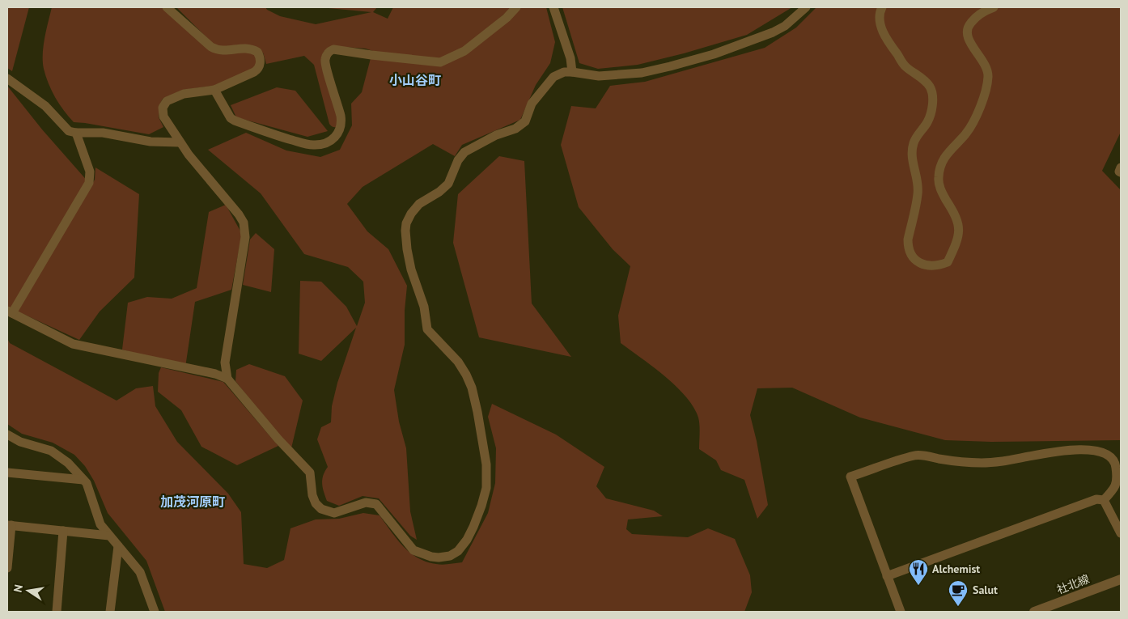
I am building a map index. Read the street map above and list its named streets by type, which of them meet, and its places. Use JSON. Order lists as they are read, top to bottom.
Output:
{
  "streets": {
    "street": ["社北線"]
  },
  "districts": ["小山谷町", "加茂河原町"],
  "places": {
    "restaurant": ["Alchemist"],
    "cafe": ["Salut"]
  },
  "north": "left"
}
